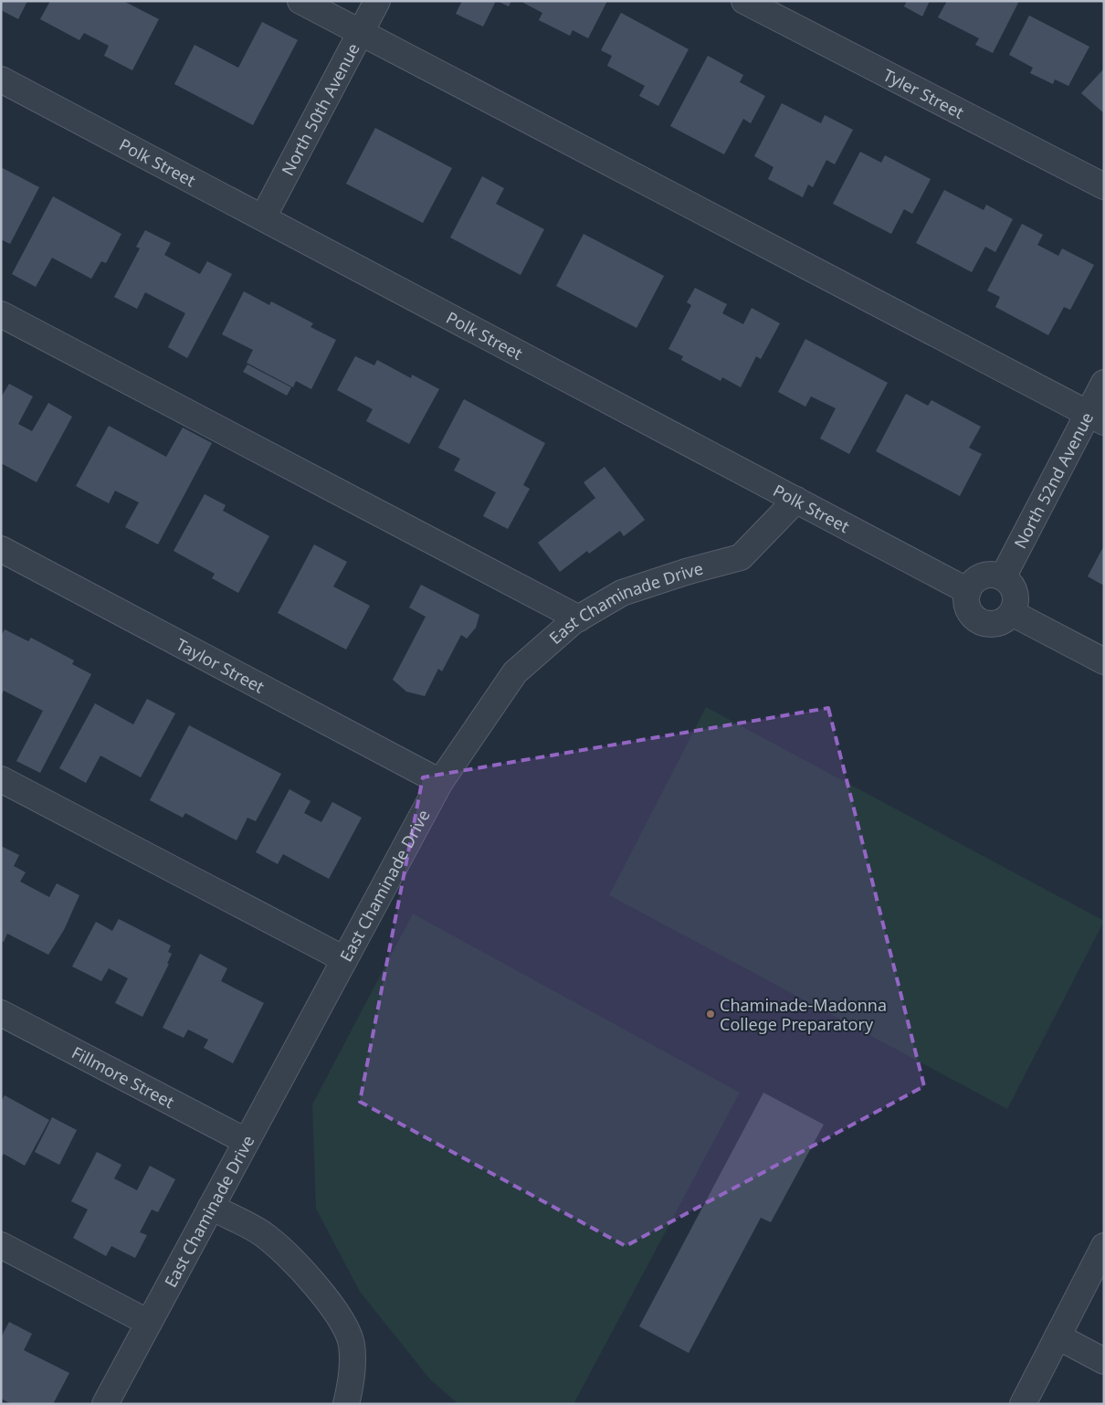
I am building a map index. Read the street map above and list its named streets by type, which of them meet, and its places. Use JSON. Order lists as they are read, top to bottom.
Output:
{
  "streets": {
    "street": [
      "Tyler Street",
      "North 50th Avenue",
      "Polk Street",
      "North 52nd Avenue",
      "East Chaminade Drive",
      "Taylor Street",
      "Fillmore Street"
    ]
  },
  "crossings": [
    ["North 50th Avenue", "Polk Street"],
    ["Polk Street", "North 52nd Avenue"],
    ["Polk Street", "East Chaminade Drive"],
    ["East Chaminade Drive", "Taylor Street"],
    ["East Chaminade Drive", "Fillmore Street"]
  ],
  "places": ["Chaminade-Madonna College Preparatory"]
}
